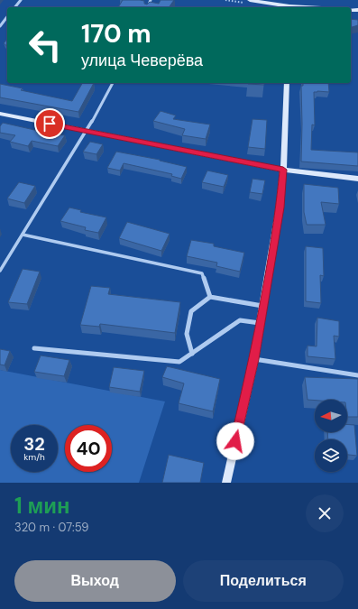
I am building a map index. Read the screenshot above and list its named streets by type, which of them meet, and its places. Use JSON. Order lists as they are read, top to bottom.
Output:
{
  "north": "left",
  "page": {
    "turn": ["170 m", "улица Чеверёва"],
    "speed": "32 km/h",
    "limit": "40",
    "heading": ["1 мин", "320 m · 07:59"],
    "buttons": ["Выход", "Поделиться"]
  }
}
